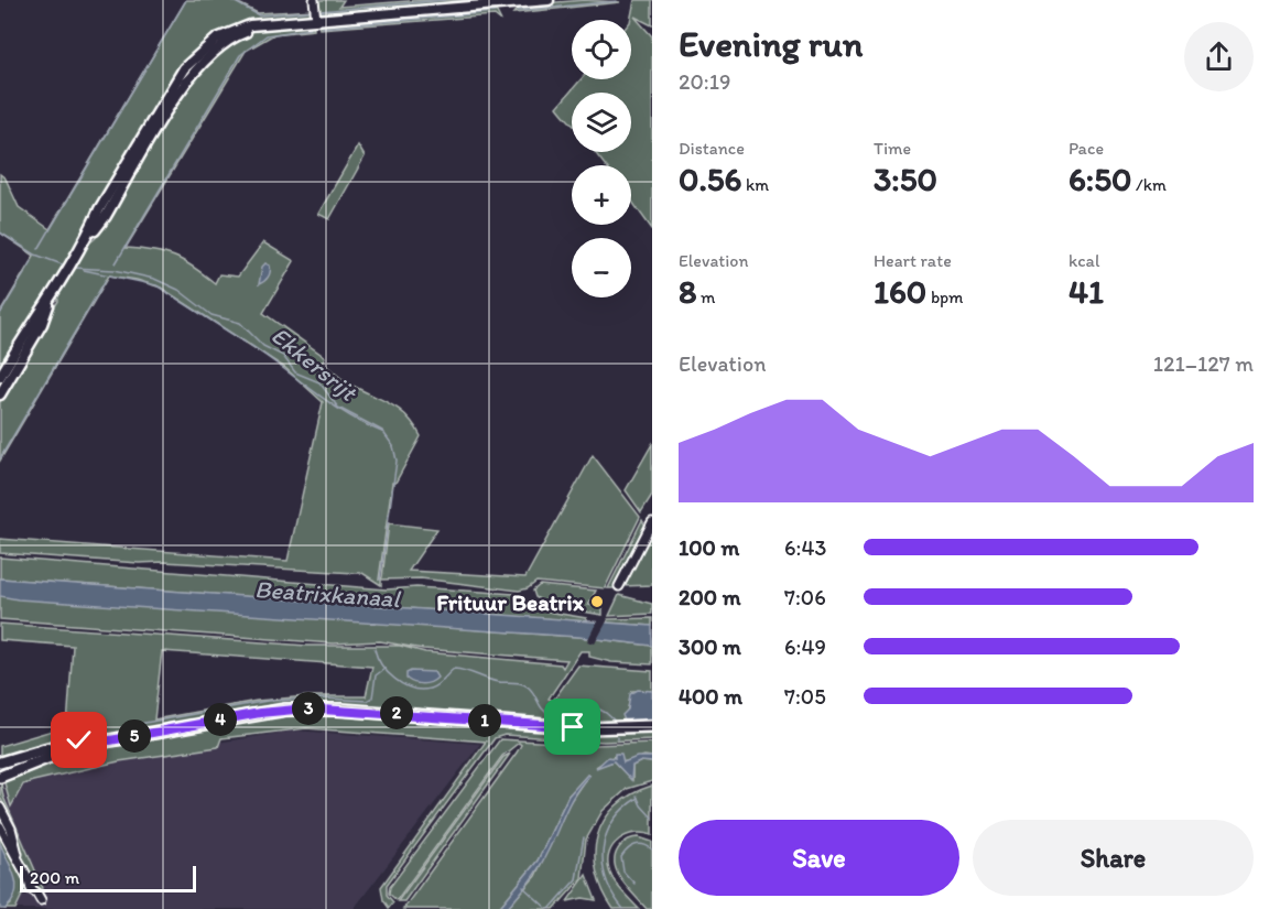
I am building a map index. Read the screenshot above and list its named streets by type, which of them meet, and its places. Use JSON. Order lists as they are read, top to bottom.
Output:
{
  "water": ["Ekkersrijt", "Beatrixkanaal"],
  "places": ["Frituur Beatrix"],
  "scale_bar": "200 m",
  "page": {
    "heading": ["Evening run", "20:19"],
    "map_buttons": ["+", "−"],
    "stats": [
      ["Distance", "0.56 km"],
      ["Time", "3:50"],
      ["Pace", "6:50 /km"],
      ["Elevation", "8 m"],
      ["Heart rate", "160 bpm"],
      ["kcal", "41"]
    ],
    "chart": ["Elevation", "121–127 m"],
    "list": [
      {
        "name": "100 m",
        "note": "6:43"
      },
      {
        "name": "200 m",
        "note": "7:06"
      },
      {
        "name": "300 m",
        "note": "6:49"
      },
      {
        "name": "400 m",
        "note": "7:05"
      }
    ],
    "pins": [
      "3",
      "2",
      "4",
      "1",
      "5"
    ],
    "buttons": ["Save", "Share"],
    "scale": "200 m"
  }
}
